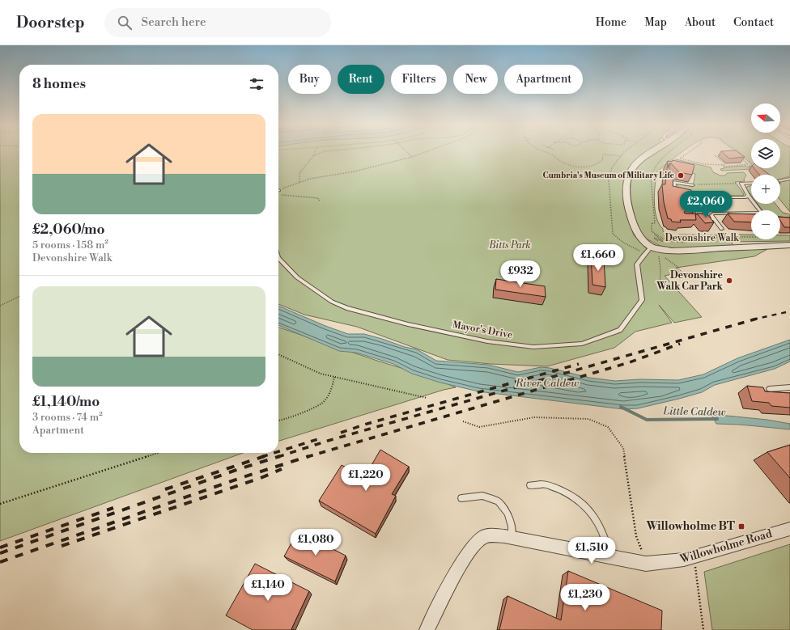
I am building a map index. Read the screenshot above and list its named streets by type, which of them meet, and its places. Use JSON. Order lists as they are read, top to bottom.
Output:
{
  "streets": {
    "street": ["Devonshire Walk", "Willowholme Road"],
    "lane": ["Mayor's Drive"]
  },
  "crossings": [
    ["Devonshire Walk", "Mayor's Drive"]
  ],
  "water": ["River Caldew", "Little Caldew"],
  "parks": ["Bitts Park"],
  "places": {
    "other": ["Cumbria's Museum of Military Life", "Devonshire Walk Car Park"],
    "transit": ["Willowholme BT"]
  },
  "north": "left",
  "page": {
    "header": "Doorstep",
    "search": "Search here",
    "nav": [
      "Home",
      "Map",
      "About",
      "Contact"
    ],
    "chip": [
      "Buy",
      "Rent",
      "Filters",
      "New",
      "Apartment"
    ],
    "heading": "8 homes",
    "map_buttons": ["+", "−"],
    "list": [
      {
        "name": "£2,060/mo",
        "note": "5 rooms · 158 m² · Devonshire Walk"
      },
      {
        "name": "£1,140/mo",
        "note": "3 rooms · 74 m² · Apartment"
      }
    ],
    "price": [
      "£2,060",
      "£1,660",
      "£932",
      "£1,220",
      "£1,080",
      "£1,510",
      "£1,140",
      "£1,230"
    ]
  }
}
